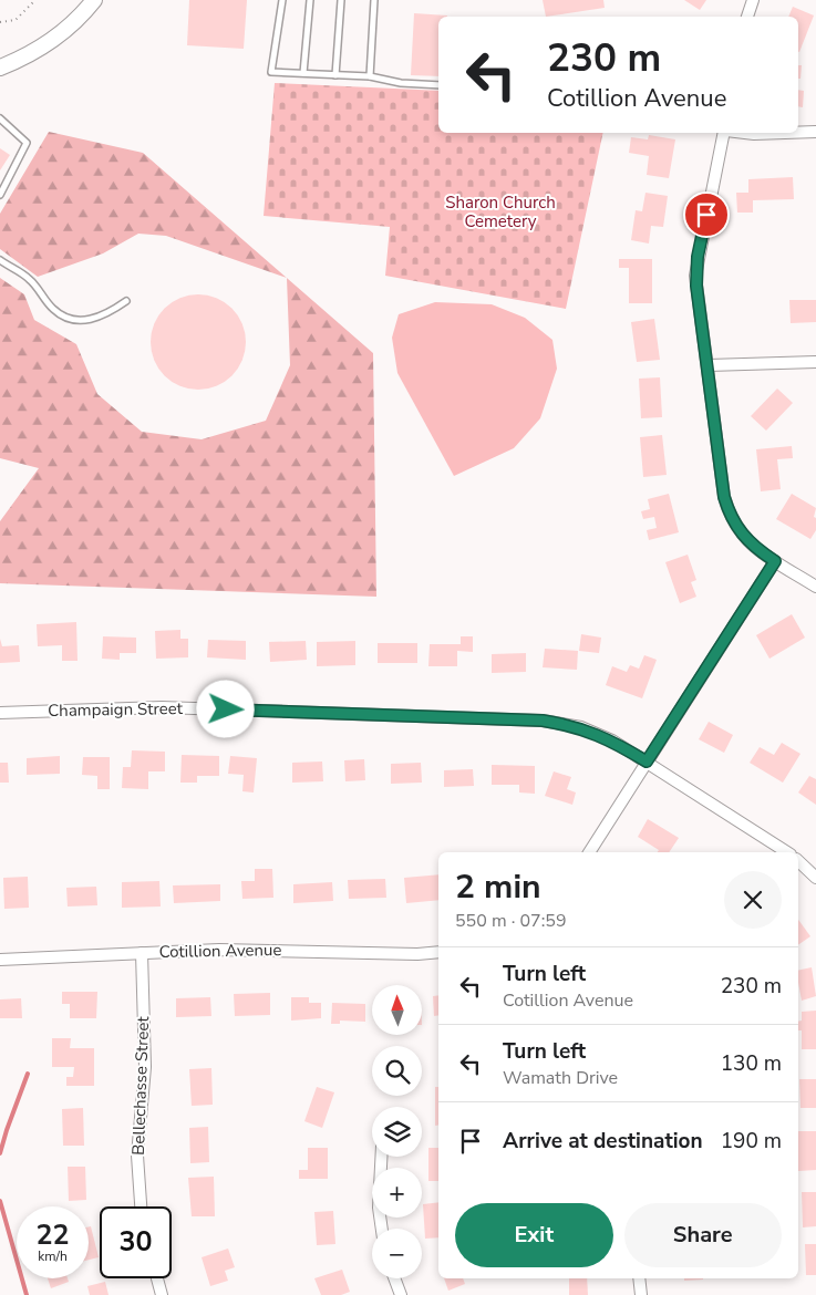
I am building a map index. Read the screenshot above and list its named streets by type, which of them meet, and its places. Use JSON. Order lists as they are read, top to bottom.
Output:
{
  "streets": {
    "street": ["Champaign Street", "Cotillion Avenue", "Bellechasse Street"]
  },
  "crossings": [
    ["Cotillion Avenue", "Bellechasse Street"]
  ],
  "parks": ["Sharon Church Cemetery"],
  "north": "top",
  "page": {
    "turn": ["230 m", "Cotillion Avenue"],
    "heading": ["2 min", "550 m · 07:59"],
    "list": [
      {
        "name": "Turn left",
        "note": "Cotillion Avenue",
        "value": "230 m"
      },
      {
        "name": "Turn left",
        "note": "Wamath Drive",
        "value": "130 m"
      },
      {
        "name": "Arrive at destination",
        "value": "190 m"
      }
    ],
    "map_buttons": ["+", "−"],
    "buttons": ["Exit", "Share"],
    "speed": "22 km/h",
    "limit": "30"
  }
}
